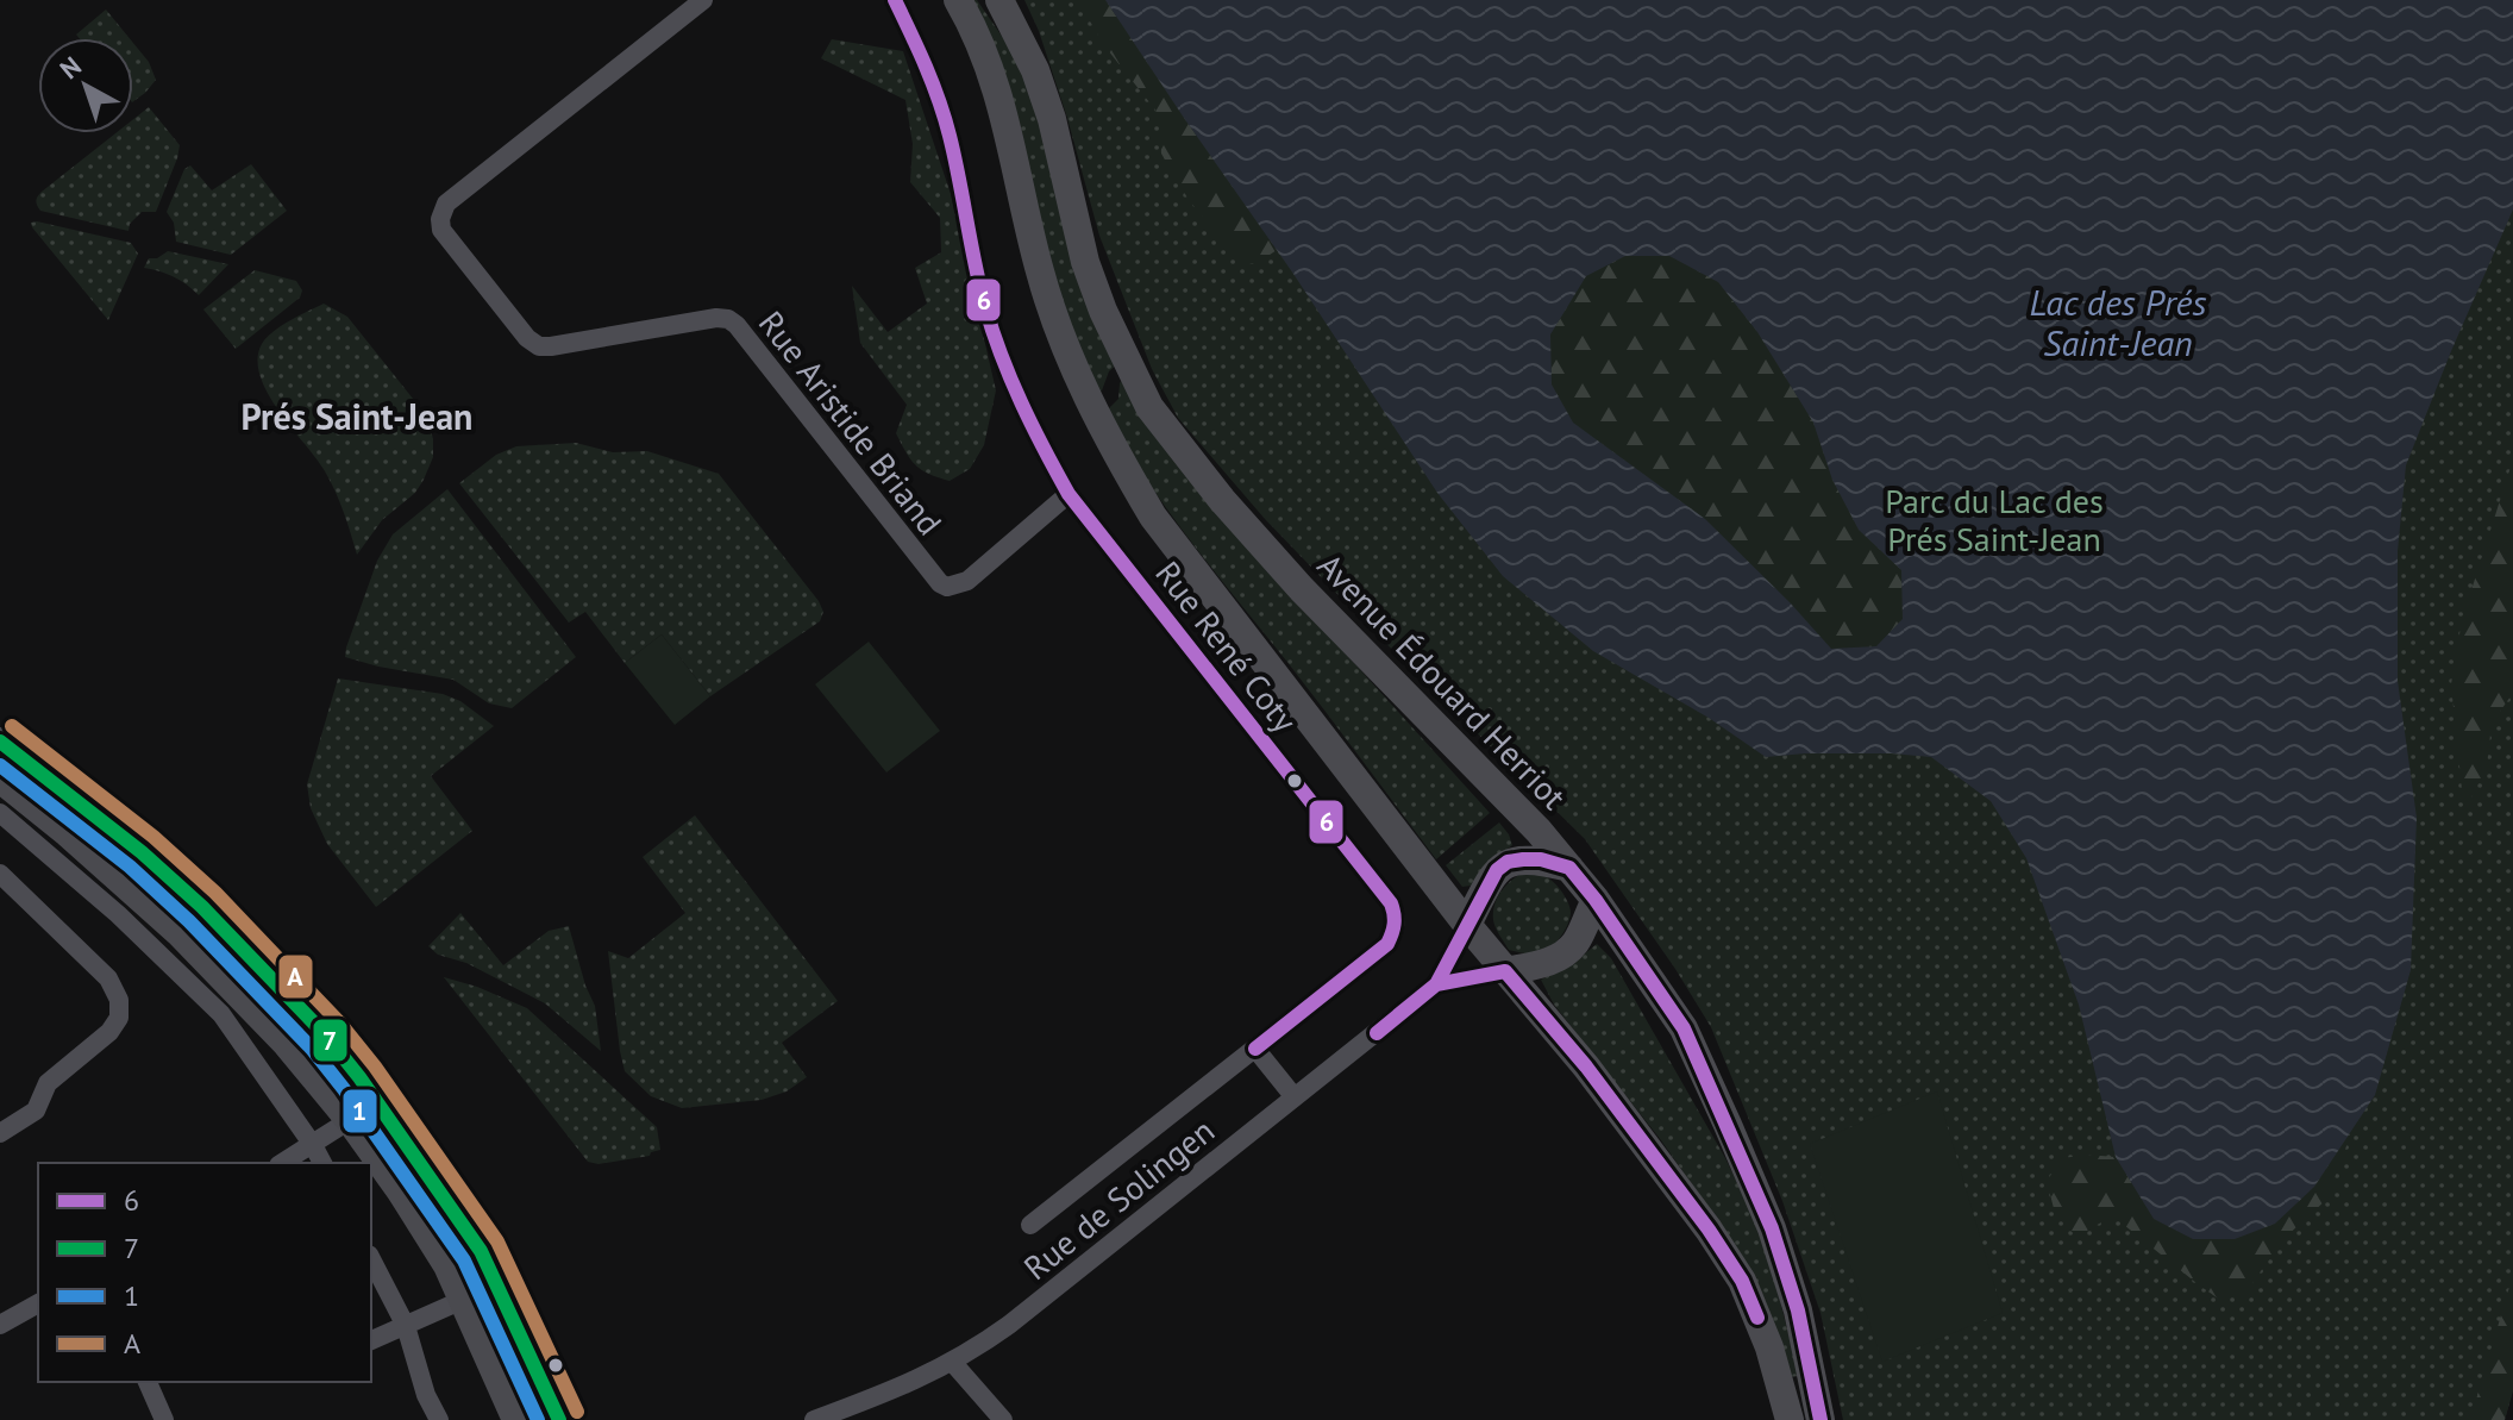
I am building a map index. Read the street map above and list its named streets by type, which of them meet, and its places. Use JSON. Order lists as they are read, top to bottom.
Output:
{
  "streets": {
    "main road": ["Avenue Édouard Herriot"],
    "street": ["Rue Aristide Briand", "Rue René Coty", "Rue de Solingen"]
  },
  "crossings": [
    ["Rue Aristide Briand", "Rue René Coty"],
    ["Avenue Édouard Herriot", "Rue de Solingen"]
  ],
  "districts": ["Prés Saint-Jean"],
  "water": ["Lac des Prés Saint-Jean"],
  "parks": ["Parc du Lac des Prés Saint-Jean"],
  "lines": [
    "transit line 6",
    "transit line A",
    "transit line 7",
    "transit line 1"
  ],
  "legend": [
    "6",
    "7",
    "1",
    "A"
  ],
  "north": "top left"
}
